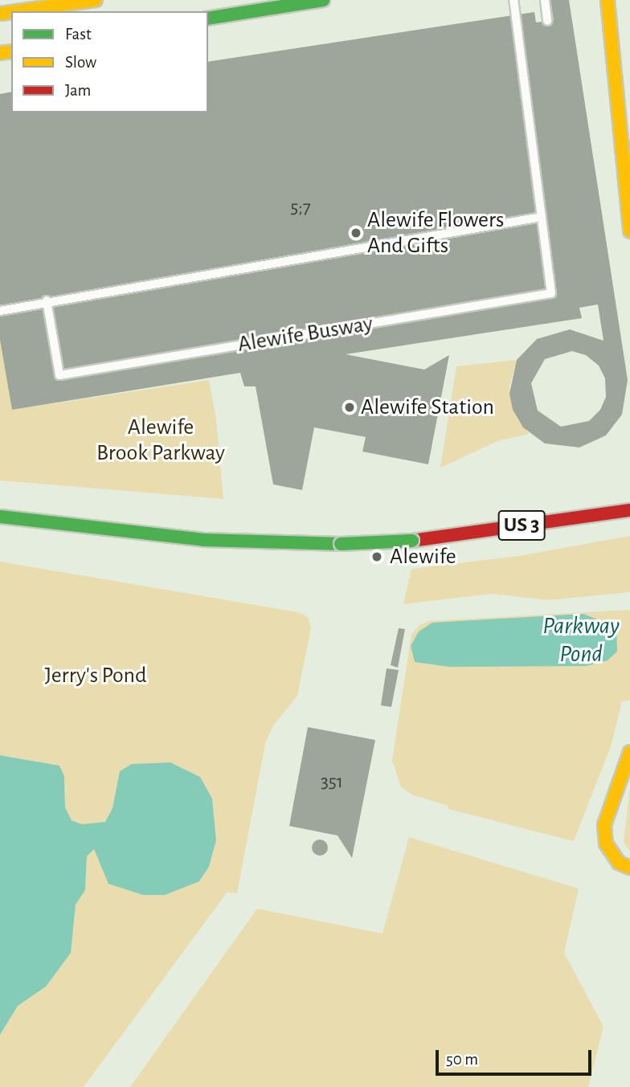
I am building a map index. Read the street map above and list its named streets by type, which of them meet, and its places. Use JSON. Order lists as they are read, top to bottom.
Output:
{
  "streets": {
    "main road": ["US 3"],
    "lane": ["Alewife Busway"]
  },
  "water": ["Parkway Pond"],
  "parks": ["Alewife Brook Parkway", "Jerry's Pond"],
  "places": ["Alewife Flowers And Gifts", "Alewife Station", "Alewife"],
  "house_numbers": ["5;7", "351"],
  "legend": ["Fast", "Slow", "Jam"],
  "scale_bar": "50 m"
}
